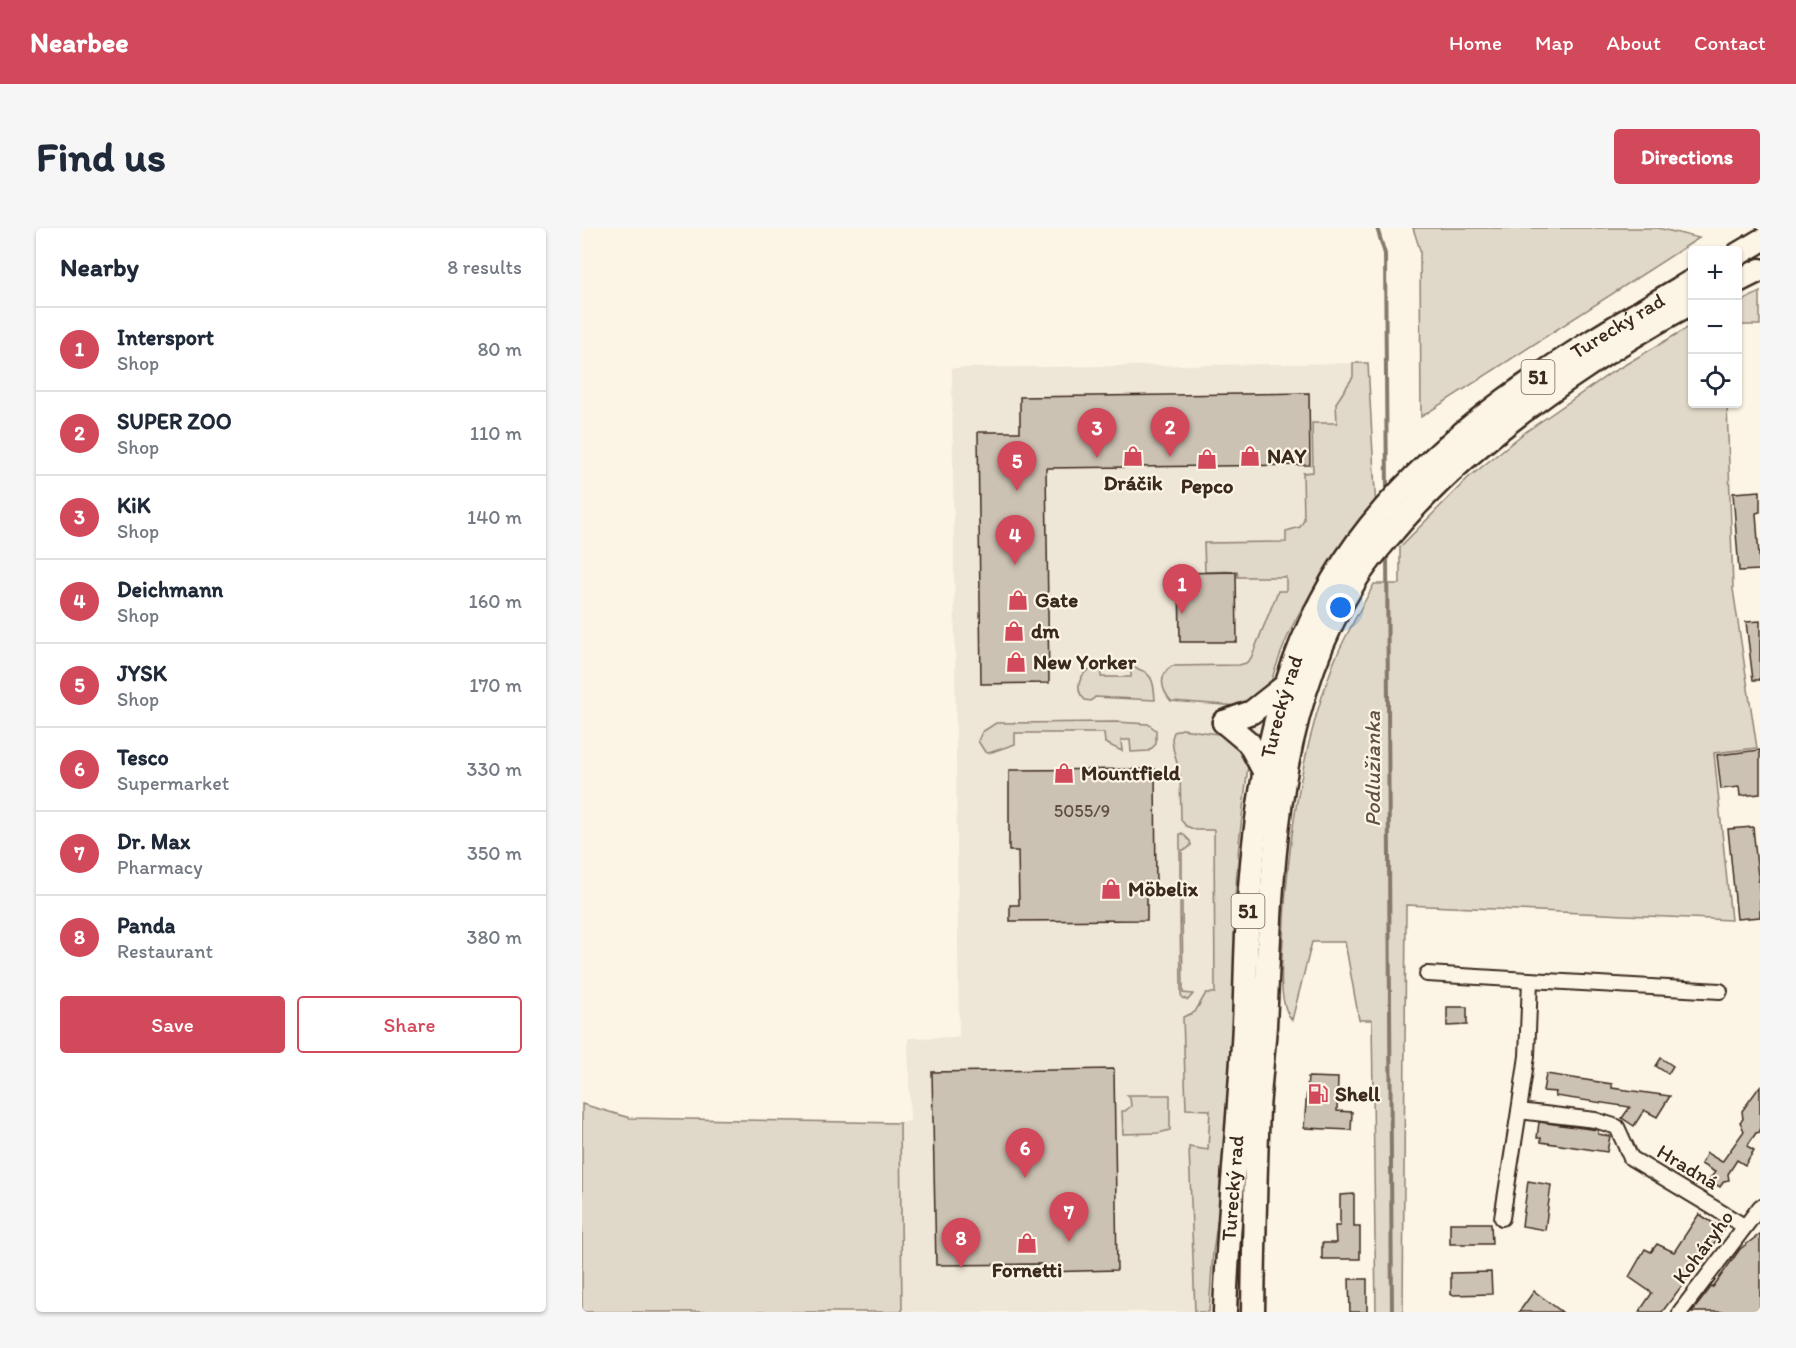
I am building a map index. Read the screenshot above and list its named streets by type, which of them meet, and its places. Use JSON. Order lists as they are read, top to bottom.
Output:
{
  "streets": {
    "main road": ["Turecký rad", "51"],
    "street": ["Hradná", "Koháryho"]
  },
  "crossings": [
    ["Hradná", "Koháryho"]
  ],
  "water": ["Podlužianka"],
  "places": {
    "shop": [
      "Dráčik",
      "NAY",
      "Pepco",
      "Gate",
      "dm",
      "New Yorker",
      "Mountfield",
      "Möbelix",
      "Fornetti"
    ],
    "fuel station": ["Shell"]
  },
  "house_numbers": ["5055/9"],
  "page": {
    "header": "Nearbee",
    "nav": [
      "Home",
      "Map",
      "About",
      "Contact"
    ],
    "buttons": [
      "Directions",
      ["Save", "Share"]
    ],
    "title": "Find us",
    "heading": ["Nearby", "8 results"],
    "map_buttons": ["+", "−"],
    "list": [
      {
        "mark": "1",
        "name": "Intersport",
        "note": "Shop",
        "value": "80 m"
      },
      {
        "mark": "2",
        "name": "SUPER ZOO",
        "note": "Shop",
        "value": "110 m"
      },
      {
        "mark": "3",
        "name": "KiK",
        "note": "Shop",
        "value": "140 m"
      },
      {
        "mark": "4",
        "name": "Deichmann",
        "note": "Shop",
        "value": "160 m"
      },
      {
        "mark": "5",
        "name": "JYSK",
        "note": "Shop",
        "value": "170 m"
      },
      {
        "mark": "6",
        "name": "Tesco",
        "note": "Supermarket",
        "value": "330 m"
      },
      {
        "mark": "7",
        "name": "Dr. Max",
        "note": "Pharmacy",
        "value": "350 m"
      },
      {
        "mark": "8",
        "name": "Panda",
        "note": "Restaurant",
        "value": "380 m"
      }
    ],
    "pins": [
      "2",
      "3",
      "5",
      "4",
      "1",
      "6",
      "7",
      "8"
    ]
  }
}
